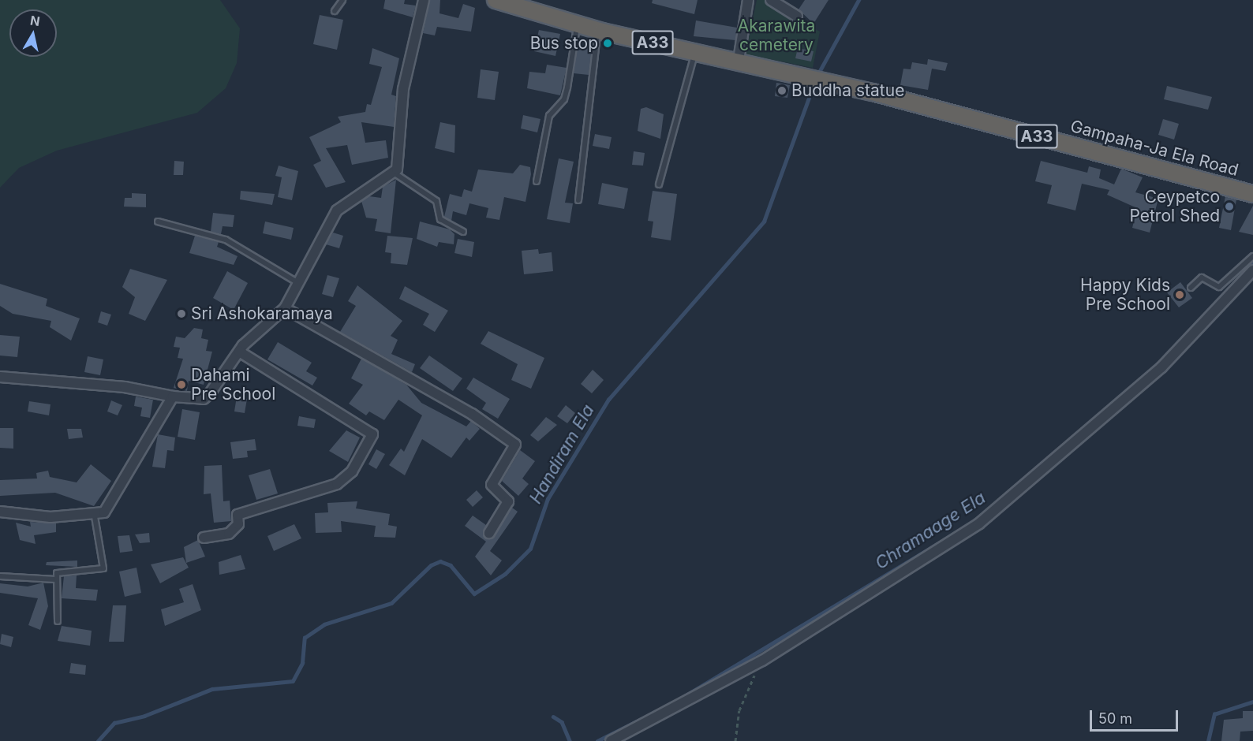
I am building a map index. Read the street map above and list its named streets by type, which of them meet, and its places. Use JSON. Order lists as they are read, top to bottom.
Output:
{
  "streets": {
    "highway": ["A33", "Gampaha-Ja Ela Road"]
  },
  "water": ["Handiram Ela", "Chramaage Ela"],
  "parks": ["Akarawita cemetery"],
  "places": [
    "Bus stop",
    "Buddha statue",
    "Ceypetco Petrol Shed",
    "Happy Kids Pre School",
    "Sri Ashokaramaya",
    "Dahami Pre School"
  ],
  "scale_bar": "50 m",
  "north": "top"
}
